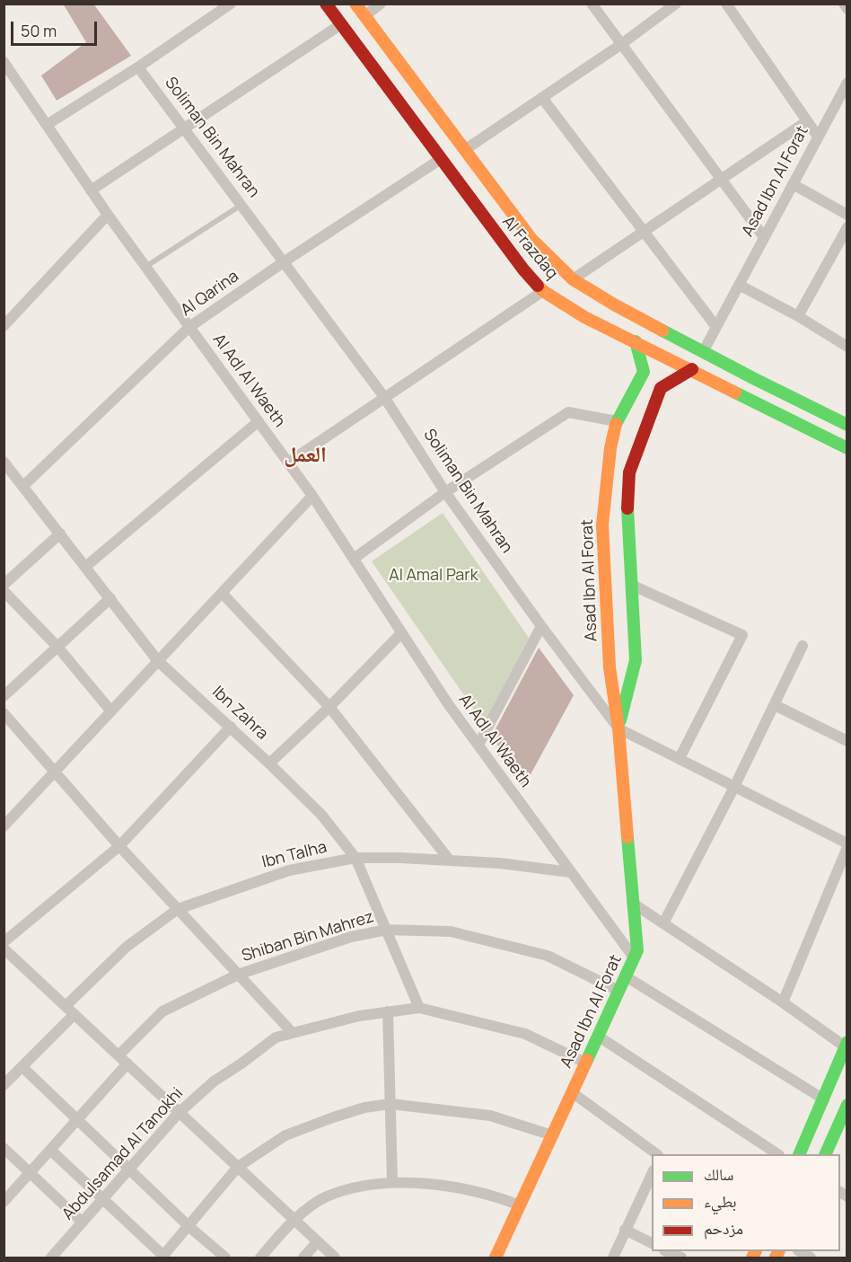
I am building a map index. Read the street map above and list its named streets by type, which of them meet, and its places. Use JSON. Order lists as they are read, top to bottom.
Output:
{
  "streets": {
    "street": [
      "Soliman Bin Mahran",
      "Asad Ibn Al Forat",
      "Al Frazdaq",
      "Al Qarina",
      "Al Adl Al Waeth",
      "Ibn Zahra",
      "Ibn Talha",
      "Shiban Bin Mahrez",
      "Abdulsamad Al Tanokhi"
    ]
  },
  "crossings": [
    ["Soliman Bin Mahran", "Asad Ibn Al Forat"],
    ["Soliman Bin Mahran", "Al Qarina"],
    ["Asad Ibn Al Forat", "Al Frazdaq"],
    ["Asad Ibn Al Forat", "Al Adl Al Waeth"],
    ["Asad Ibn Al Forat", "Shiban Bin Mahrez"],
    ["Asad Ibn Al Forat", "Abdulsamad Al Tanokhi"],
    ["Al Frazdaq", "Al Qarina"],
    ["Al Qarina", "Al Adl Al Waeth"],
    ["Al Qarina", "Ibn Zahra"],
    ["Al Adl Al Waeth", "Ibn Talha"],
    ["Ibn Zahra", "Ibn Talha"],
    ["Ibn Zahra", "Shiban Bin Mahrez"],
    ["Ibn Zahra", "Abdulsamad Al Tanokhi"]
  ],
  "districts": ["العمل"],
  "parks": ["Al Amal Park"],
  "legend": ["سالك", "بطيء", "مزدحم"],
  "scale_bar": "50 m"
}
